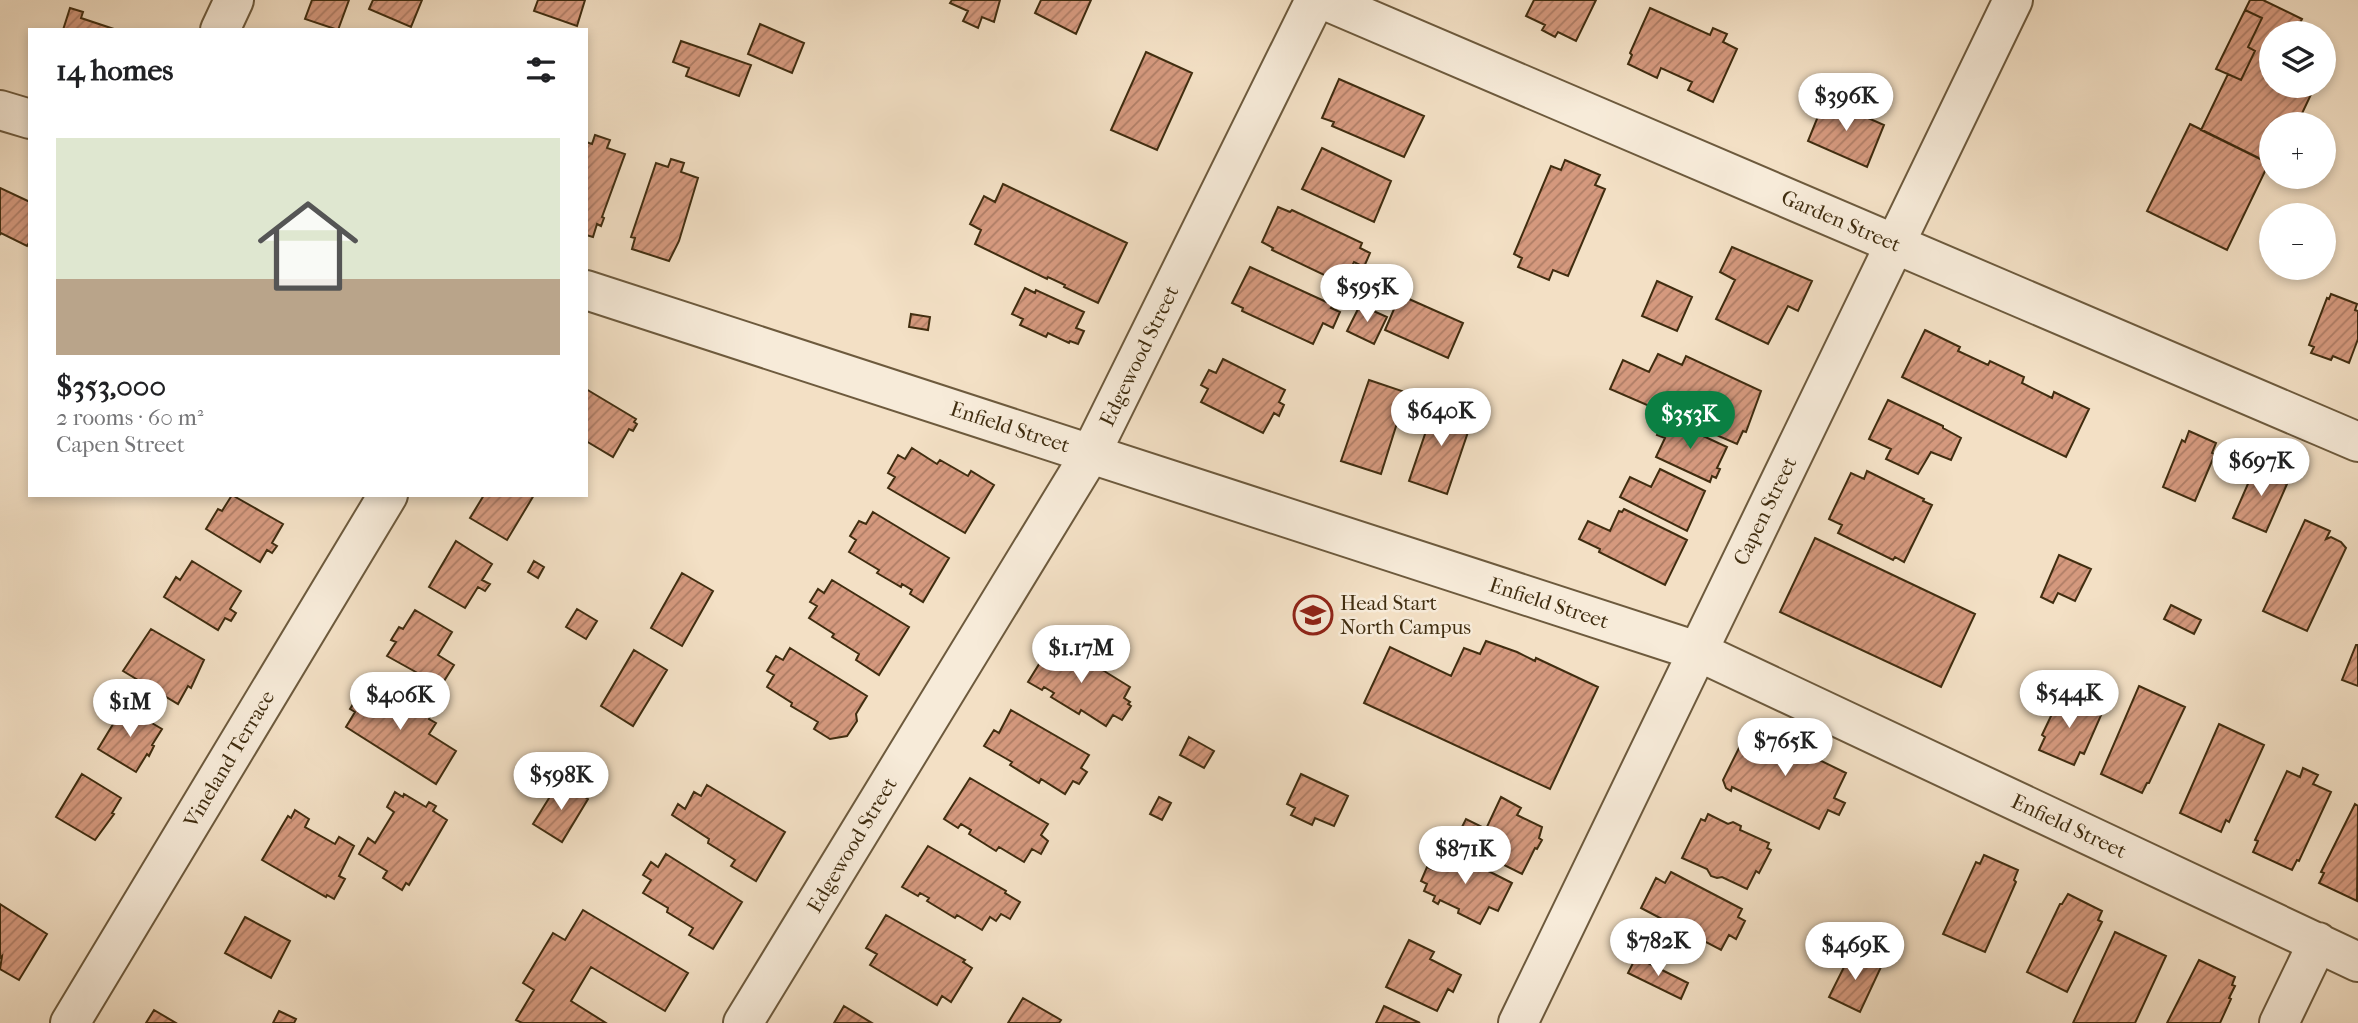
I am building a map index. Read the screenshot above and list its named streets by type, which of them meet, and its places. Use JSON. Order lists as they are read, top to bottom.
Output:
{
  "streets": {
    "street": [
      "Garden Street",
      "Edgewood Street",
      "Enfield Street",
      "Capen Street",
      "Vineland Terrace"
    ]
  },
  "crossings": [
    ["Garden Street", "Capen Street"],
    ["Edgewood Street", "Enfield Street"],
    ["Enfield Street", "Capen Street"]
  ],
  "places": {
    "school or university": ["Head Start North Campus"]
  },
  "page": {
    "map_buttons": ["+", "−"],
    "heading": "14 homes",
    "price": [
      "$396K",
      "$595K",
      "$640K",
      "$353K",
      "$697K",
      "$1.17M",
      "$544K",
      "$406K",
      "$1M",
      "$765K",
      "$598K",
      "$871K",
      "$782K",
      "$469K"
    ],
    "list": [
      {
        "name": "$353,000",
        "note": "2 rooms · 60 m² · Capen Street"
      }
    ]
  }
}
